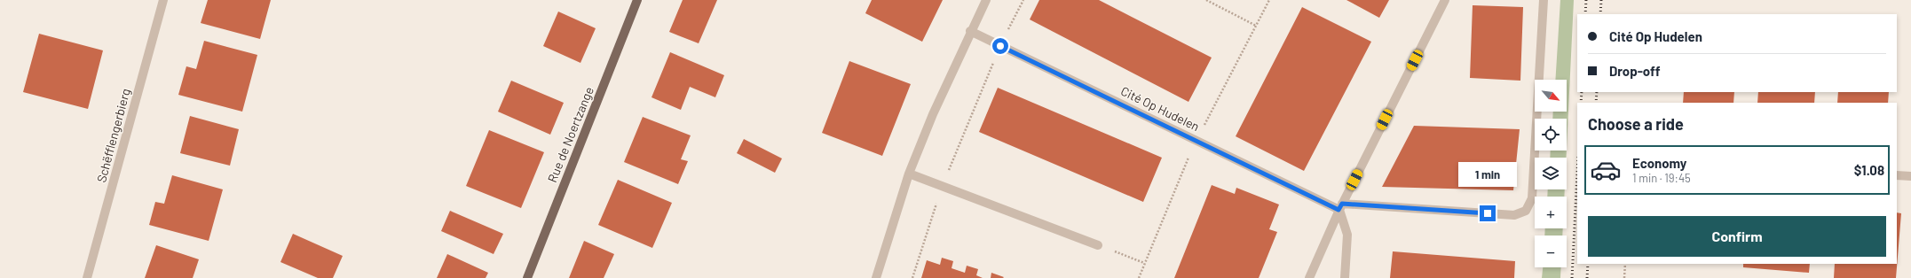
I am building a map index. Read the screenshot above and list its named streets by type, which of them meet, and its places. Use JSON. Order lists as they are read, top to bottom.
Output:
{
  "streets": {
    "main road": ["Rue de Noertzange"],
    "street": ["Cité Op Hudelen", "Schëfflengerbierg"]
  },
  "north": "bottom right",
  "page": {
    "banner": ["Cité Op Hudelen", "Drop-off"],
    "map_buttons": ["+", "−"],
    "heading": "Choose a ride",
    "list": [
      {
        "name": "Economy",
        "note": "1 min · 19:45",
        "value": "$1.08"
      }
    ],
    "bubble": "1 min",
    "buttons": "Confirm"
  }
}
